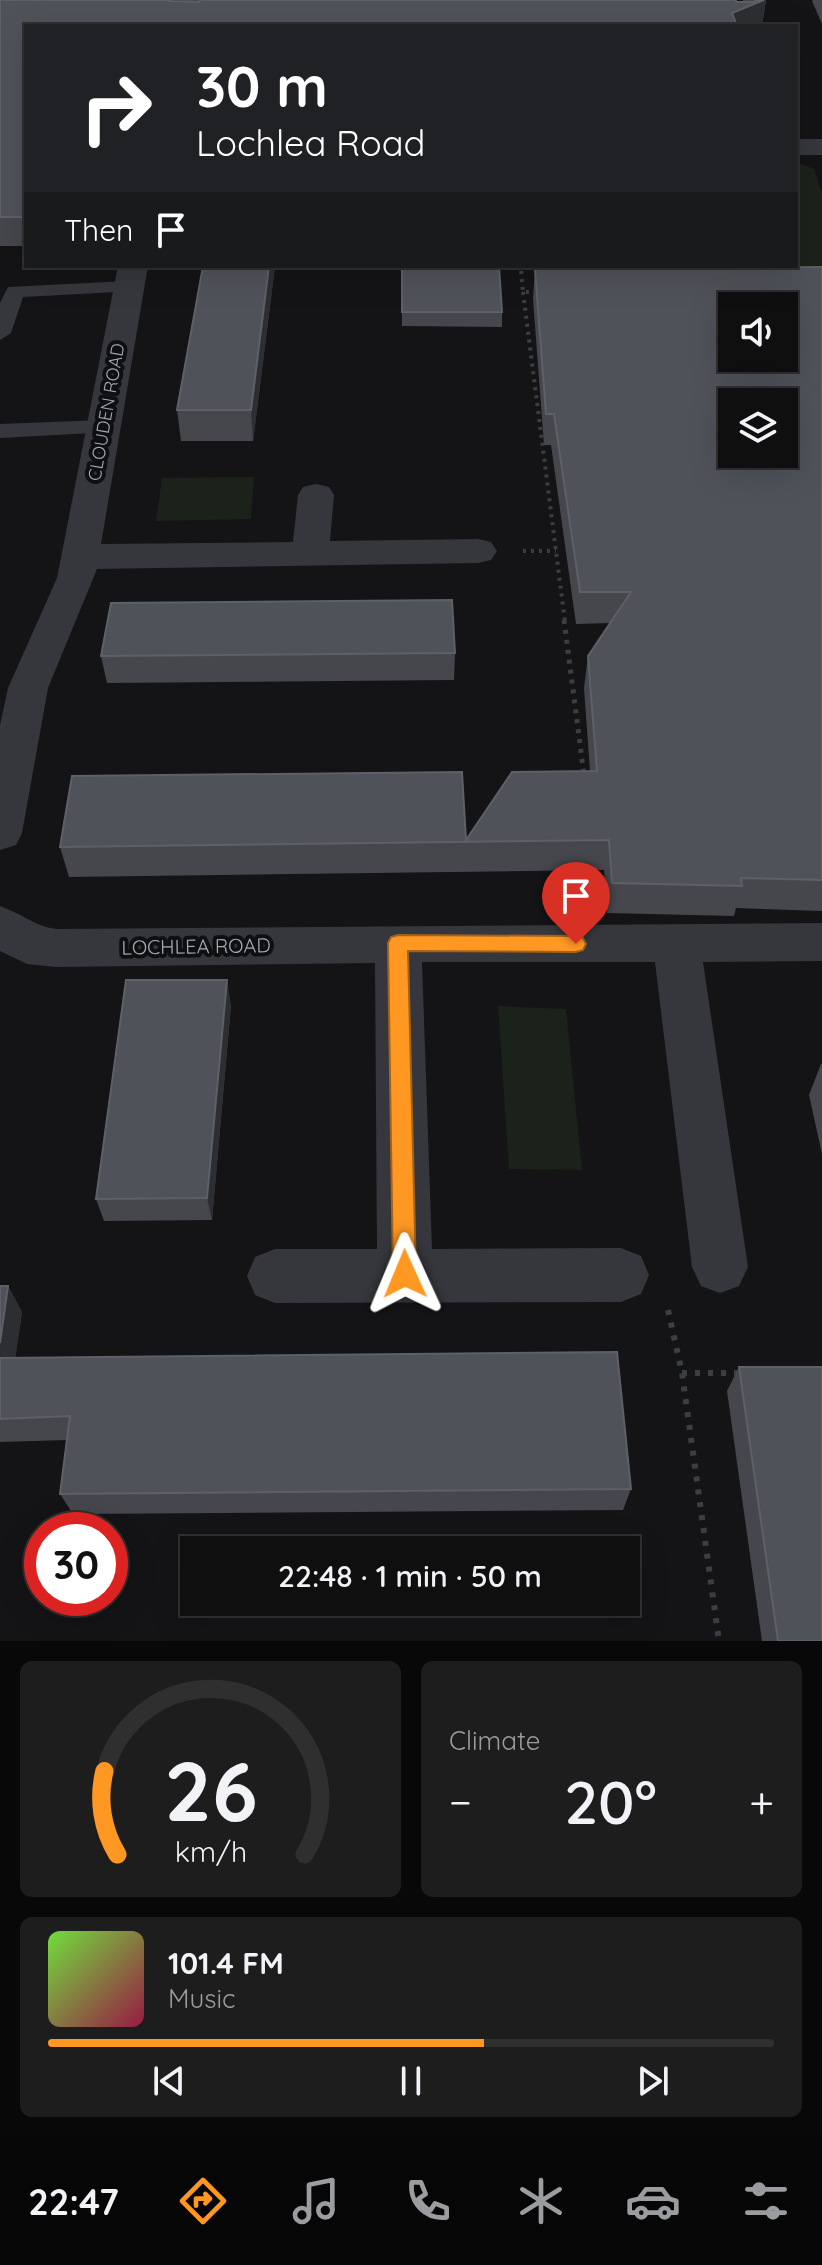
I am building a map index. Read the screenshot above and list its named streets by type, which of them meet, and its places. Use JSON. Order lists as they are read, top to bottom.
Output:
{
  "streets": {
    "street": ["CLOUDEN ROAD", "LOCHLEA ROAD"]
  },
  "page": {
    "turn": ["30 m", "Lochlea Road"],
    "then": "Then",
    "limit": "30",
    "trip": "22:48 · 1 min · 50 m",
    "tile": "Climate",
    "heat": ["−", "20°", "+"],
    "song": ["101.4 FM", "Music"],
    "tabs": "22:47",
    "gauge": ["26", "km/h"]
  }
}
